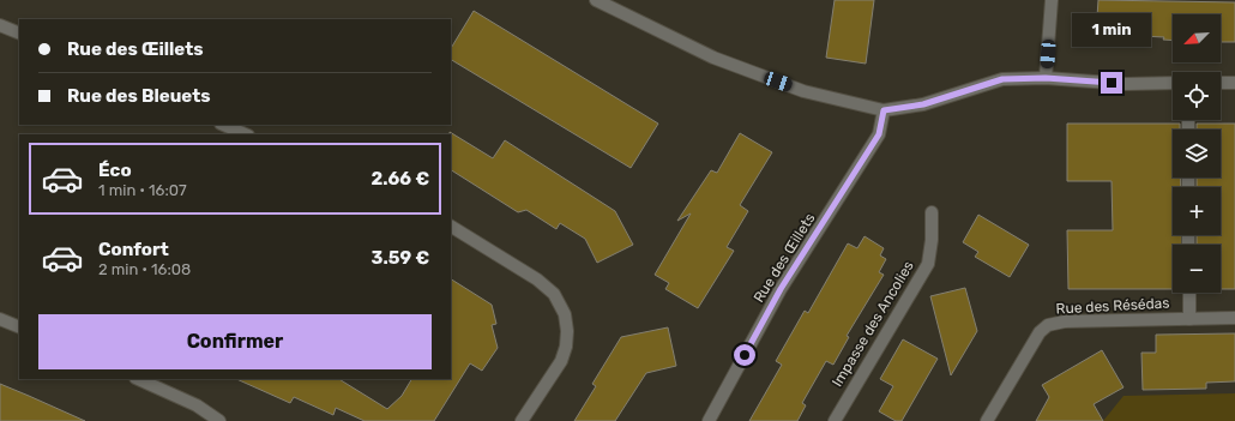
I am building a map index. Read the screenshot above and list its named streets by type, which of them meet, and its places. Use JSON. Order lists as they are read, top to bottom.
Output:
{
  "streets": {
    "street": ["Rue des Œillets", "Rue des Résédas", "Impasse des Ancolies"]
  },
  "north": "bottom left",
  "page": {
    "bubble": "1 min",
    "map_buttons": ["+", "−"],
    "banner": ["Rue des Œillets", "Rue des Bleuets"],
    "list": [
      {
        "name": "Éco",
        "note": "1 min · 16:07",
        "value": "2.66 €"
      },
      {
        "name": "Confort",
        "note": "2 min · 16:08",
        "value": "3.59 €"
      }
    ],
    "buttons": "Confirmer"
  }
}
